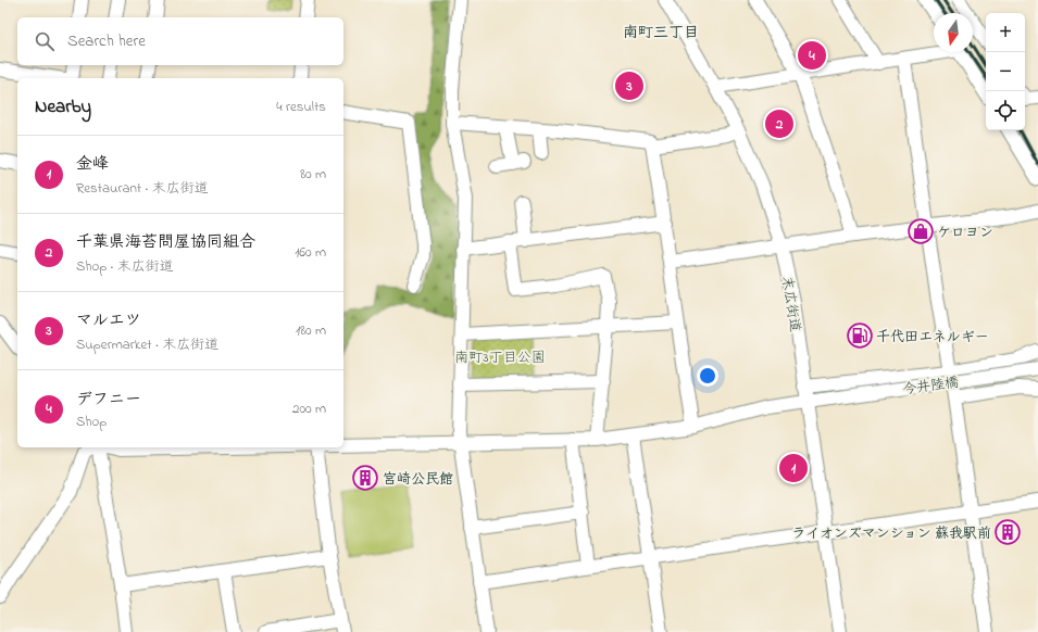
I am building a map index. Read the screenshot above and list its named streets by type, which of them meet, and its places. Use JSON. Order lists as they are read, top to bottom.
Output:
{
  "streets": {
    "street": ["末広街道", "今井陸橋"]
  },
  "crossings": [
    ["末広街道", "今井陸橋"]
  ],
  "districts": ["南町三丁目"],
  "parks": ["南町3丁目公園"],
  "places": {
    "shop": ["ケロヨン"],
    "fuel station": ["千代田エネルギー"],
    "building": ["宮崎公民館", "ライオンズマンション 蘇我駅前"]
  },
  "north": "bottom",
  "page": {
    "map_buttons": ["+", "−"],
    "search": "Search here",
    "pins": [
      "4",
      "3",
      "2",
      "1"
    ],
    "heading": ["Nearby", "4 results"],
    "list": [
      {
        "mark": "1",
        "name": "金峰",
        "note": "Restaurant · 末広街道",
        "value": "80 m"
      },
      {
        "mark": "2",
        "name": "千葉県海苔問屋協同組合",
        "note": "Shop · 末広街道",
        "value": "160 m"
      },
      {
        "mark": "3",
        "name": "マルエツ",
        "note": "Supermarket · 末広街道",
        "value": "180 m"
      },
      {
        "mark": "4",
        "name": "デフニー",
        "note": "Shop",
        "value": "200 m"
      }
    ]
  }
}
